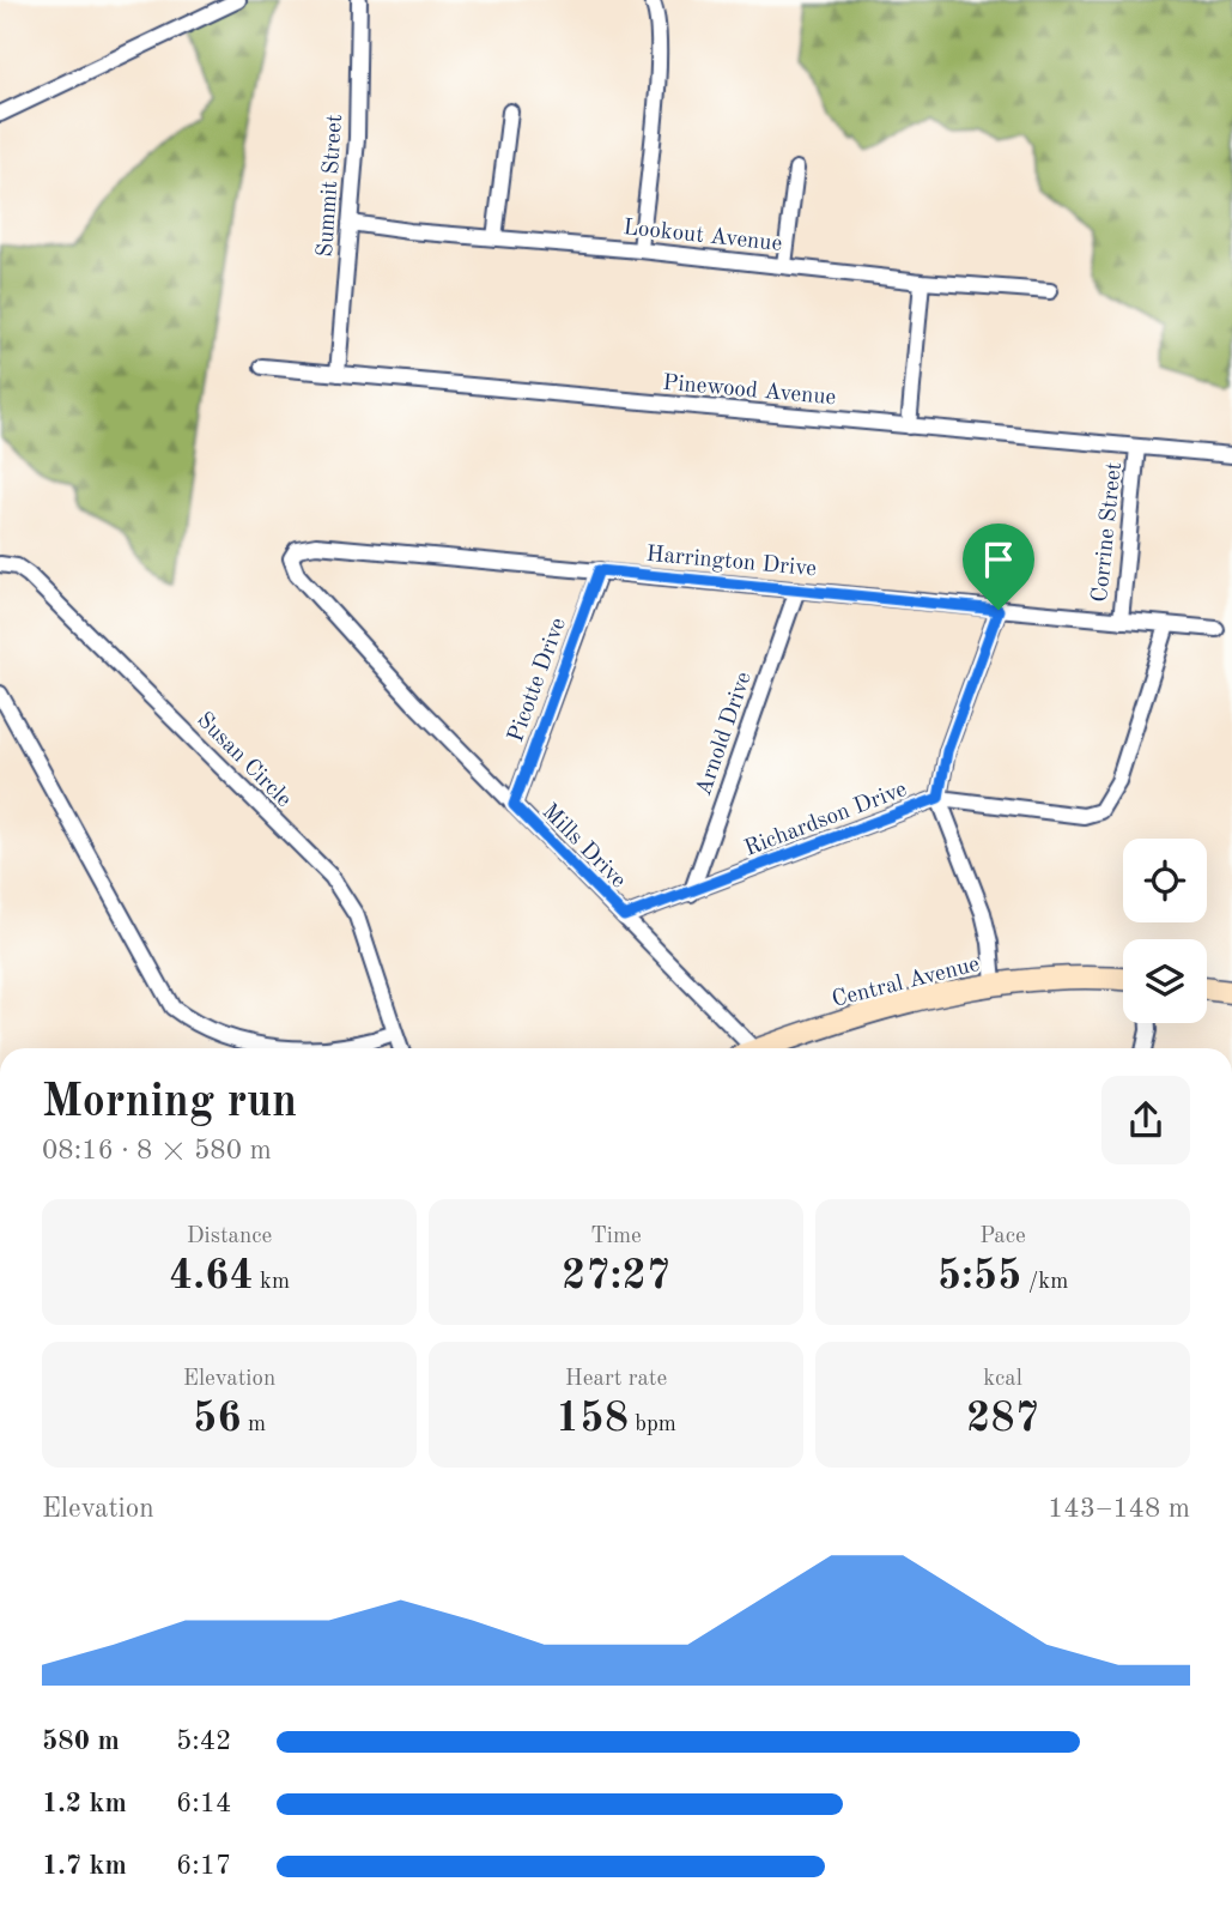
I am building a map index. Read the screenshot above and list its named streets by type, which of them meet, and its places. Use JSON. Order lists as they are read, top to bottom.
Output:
{
  "streets": {
    "main road": ["Central Avenue"],
    "street": [
      "Summit Street",
      "Lookout Avenue",
      "Pinewood Avenue",
      "Corrine Street",
      "Harrington Drive",
      "Picotte Drive",
      "Arnold Drive",
      "Susan Circle",
      "Richardson Drive",
      "Mills Drive"
    ]
  },
  "crossings": [
    ["Summit Street", "Lookout Avenue"],
    ["Summit Street", "Pinewood Avenue"],
    ["Pinewood Avenue", "Corrine Street"],
    ["Corrine Street", "Harrington Drive"],
    ["Harrington Drive", "Picotte Drive"],
    ["Harrington Drive", "Arnold Drive"],
    ["Harrington Drive", "Richardson Drive"],
    ["Harrington Drive", "Mills Drive"],
    ["Picotte Drive", "Mills Drive"],
    ["Arnold Drive", "Richardson Drive"],
    ["Richardson Drive", "Mills Drive"]
  ],
  "page": {
    "heading": ["Morning run", "08:16 · 8 × 580 m"],
    "stats": [
      ["Distance", "4.64 km"],
      ["Time", "27:27"],
      ["Pace", "5:55 /km"],
      ["Elevation", "56 m"],
      ["Heart rate", "158 bpm"],
      ["kcal", "287"]
    ],
    "chart": ["Elevation", "143–148 m"],
    "list": [
      {
        "name": "580 m",
        "note": "5:42"
      },
      {
        "name": "1.2 km",
        "note": "6:14"
      },
      {
        "name": "1.7 km",
        "note": "6:17"
      }
    ]
  }
}
